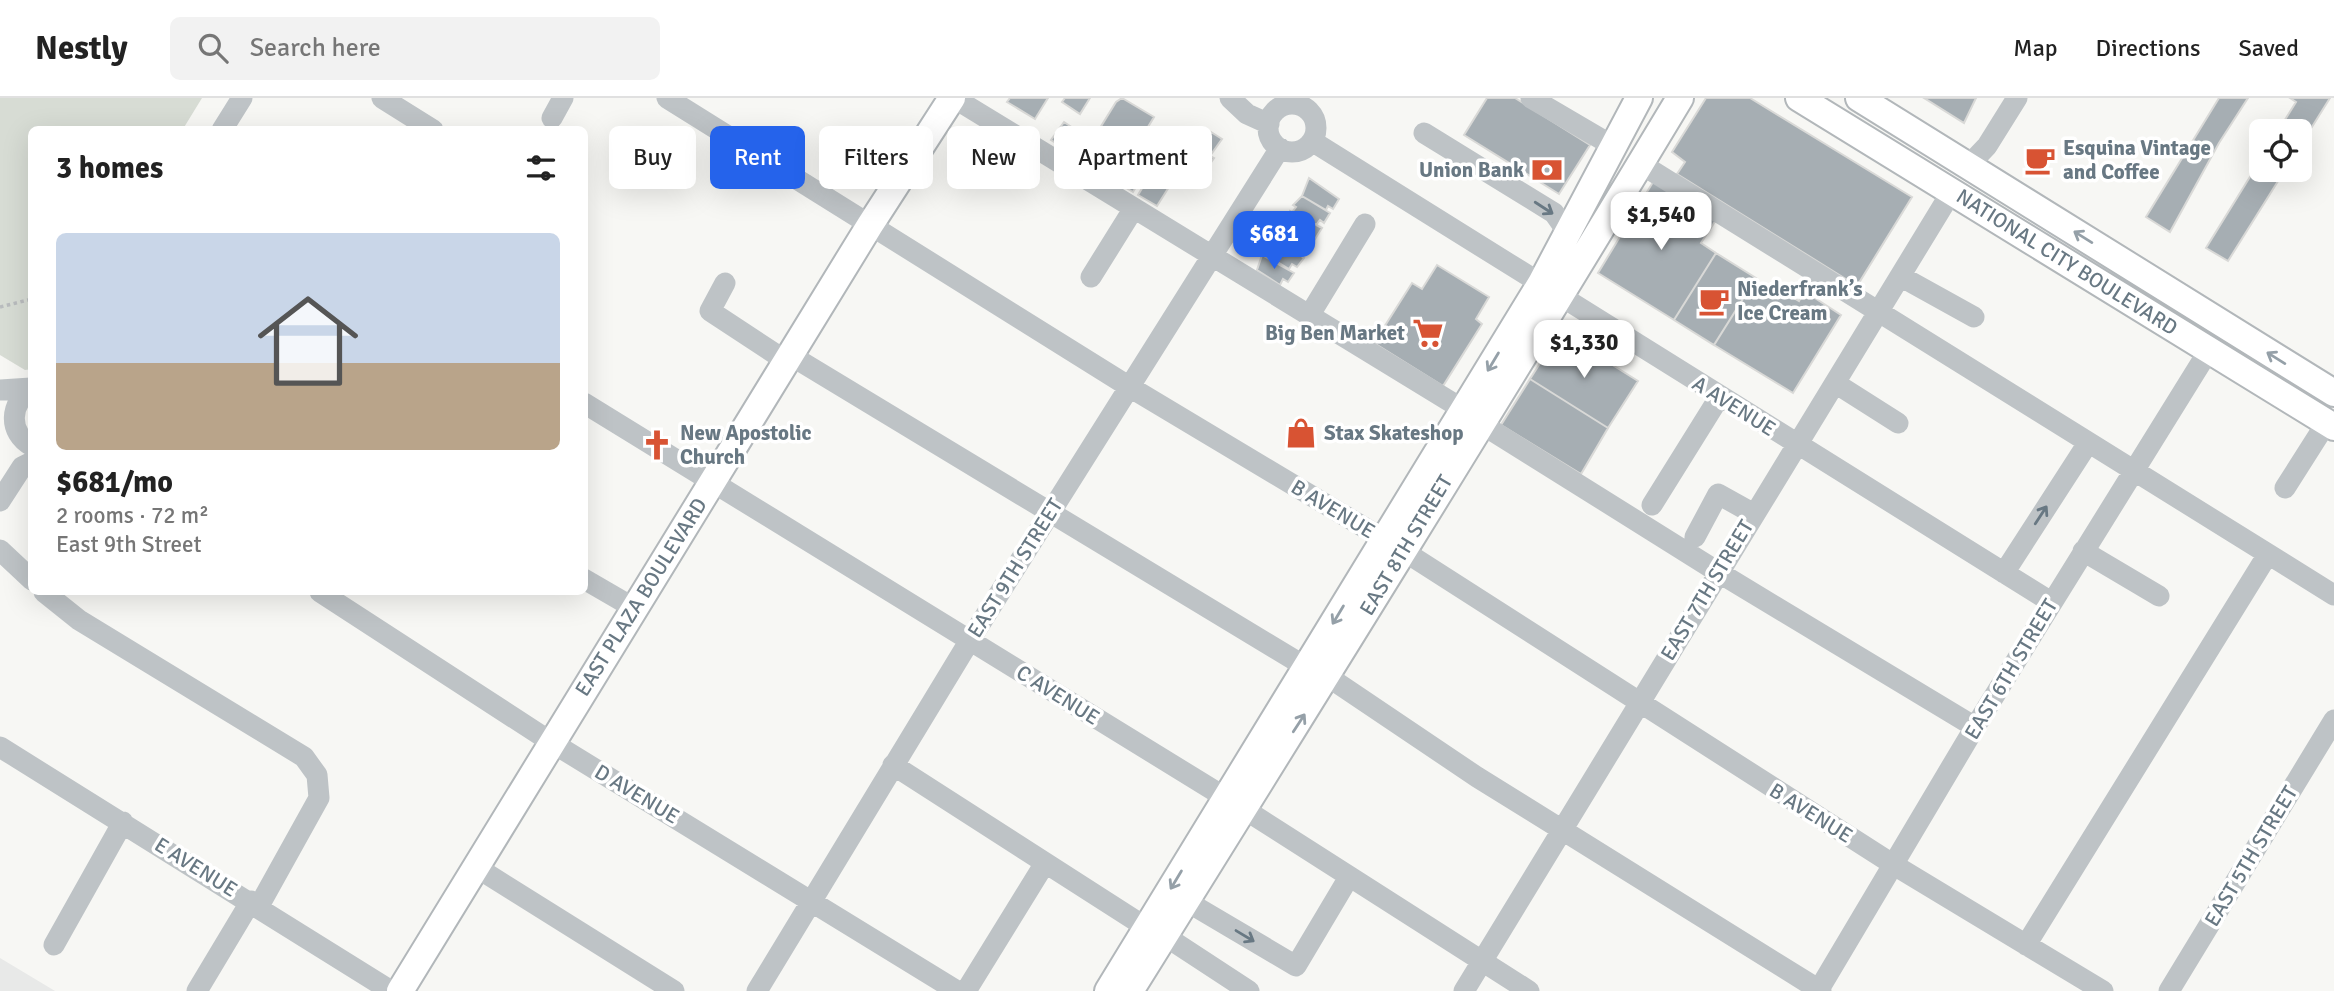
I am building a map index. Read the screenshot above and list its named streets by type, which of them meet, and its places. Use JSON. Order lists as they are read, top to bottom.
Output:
{
  "streets": {
    "main road": ["NATIONAL CITY BOULEVARD", "EAST 8TH STREET", "EAST PLAZA BOULEVARD"],
    "street": [
      "A AVENUE",
      "B AVENUE",
      "EAST 9TH STREET",
      "EAST 7TH STREET",
      "EAST 6TH STREET",
      "C AVENUE",
      "D AVENUE",
      "EAST 5TH STREET",
      "E AVENUE"
    ]
  },
  "crossings": [
    ["NATIONAL CITY BOULEVARD", "EAST 7TH STREET"],
    ["NATIONAL CITY BOULEVARD", "EAST 6TH STREET"],
    ["A AVENUE", "EAST 8TH STREET"],
    ["A AVENUE", "EAST 9TH STREET"],
    ["A AVENUE", "EAST 7TH STREET"],
    ["A AVENUE", "EAST 6TH STREET"],
    ["B AVENUE", "EAST 8TH STREET"],
    ["B AVENUE", "EAST 9TH STREET"],
    ["B AVENUE", "EAST 7TH STREET"],
    ["B AVENUE", "EAST PLAZA BOULEVARD"],
    ["B AVENUE", "EAST 6TH STREET"],
    ["EAST 8TH STREET", "C AVENUE"],
    ["EAST 9TH STREET", "C AVENUE"],
    ["EAST 9TH STREET", "D AVENUE"],
    ["EAST 7TH STREET", "C AVENUE"],
    ["EAST PLAZA BOULEVARD", "C AVENUE"],
    ["EAST PLAZA BOULEVARD", "D AVENUE"]
  ],
  "places": {
    "cafe": ["Esquina Vintage and Coffee", "Niederfrank’s Ice Cream"],
    "bank": ["Union Bank"],
    "supermarket": ["Big Ben Market"],
    "shop": ["Stax Skateshop"],
    "church": ["New Apostolic Church"]
  },
  "page": {
    "header": "Nestly",
    "search": "Search here",
    "nav": ["Map", "Directions", "Saved"],
    "chip": [
      "Buy",
      "Rent",
      "Filters",
      "New",
      "Apartment"
    ],
    "heading": "3 homes",
    "price": ["$1,540", "$681", "$1,330"],
    "list": [
      {
        "name": "$681/mo",
        "note": "2 rooms · 72 m² · East 9th Street"
      }
    ]
  }
}
